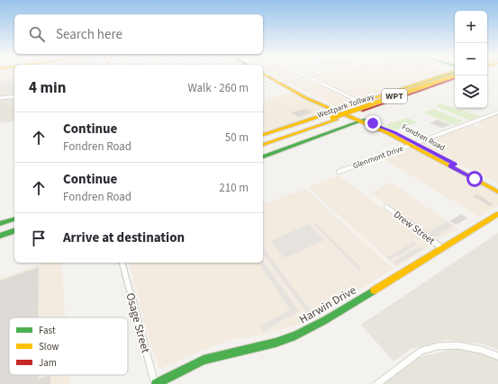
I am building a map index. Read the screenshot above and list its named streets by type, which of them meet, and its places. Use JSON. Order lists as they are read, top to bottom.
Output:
{
  "streets": {
    "main road": [
      "WPT",
      "Westpark Tollway",
      "Fondren Road",
      "Harwin Drive"
    ],
    "street": ["Glenmont Drive", "Drew Street", "Osage Street"]
  },
  "crossings": [
    ["Fondren Road", "Glenmont Drive"],
    ["Drew Street", "Harwin Drive"],
    ["Harwin Drive", "Osage Street"]
  ],
  "legend": ["Fast", "Slow", "Jam"],
  "page": {
    "map_buttons": ["+", "−"],
    "search": "Search here",
    "heading": ["4 min", "Walk · 260 m"],
    "list": [
      ["Continue", "Fondren Road", "50 m"],
      ["Continue", "Fondren Road", "210 m"],
      "Arrive at destination"
    ]
  }
}
